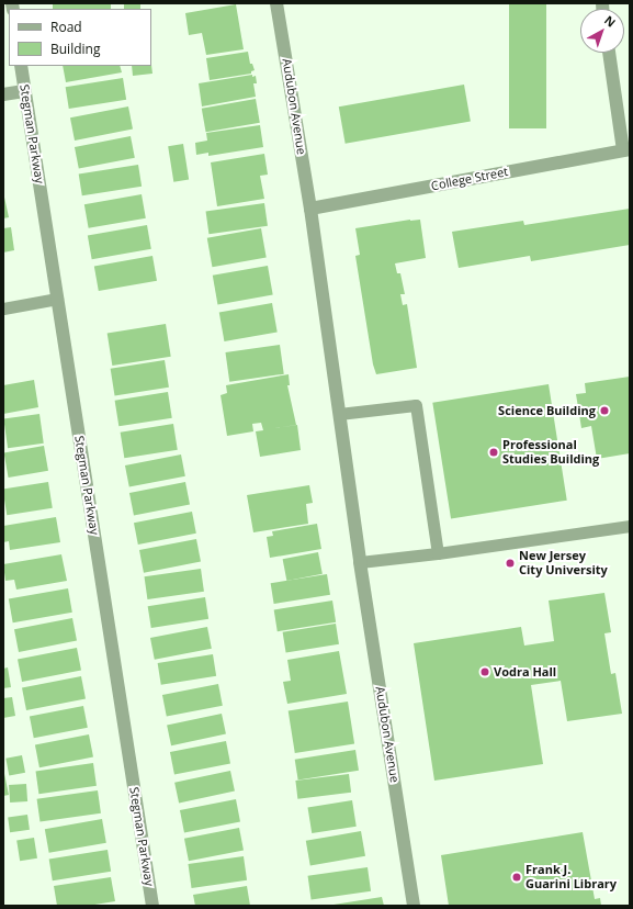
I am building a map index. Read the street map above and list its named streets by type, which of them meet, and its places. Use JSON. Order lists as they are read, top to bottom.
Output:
{
  "streets": {
    "street": ["Audubon Avenue", "Stegman Parkway", "College Street"]
  },
  "crossings": [
    ["Audubon Avenue", "College Street"]
  ],
  "places": [
    "Science Building",
    "Professional Studies Building",
    "New Jersey City University",
    "Vodra Hall",
    "Frank J. Guarini Library"
  ],
  "legend": ["Road", "Building"],
  "north": "top right"
}
